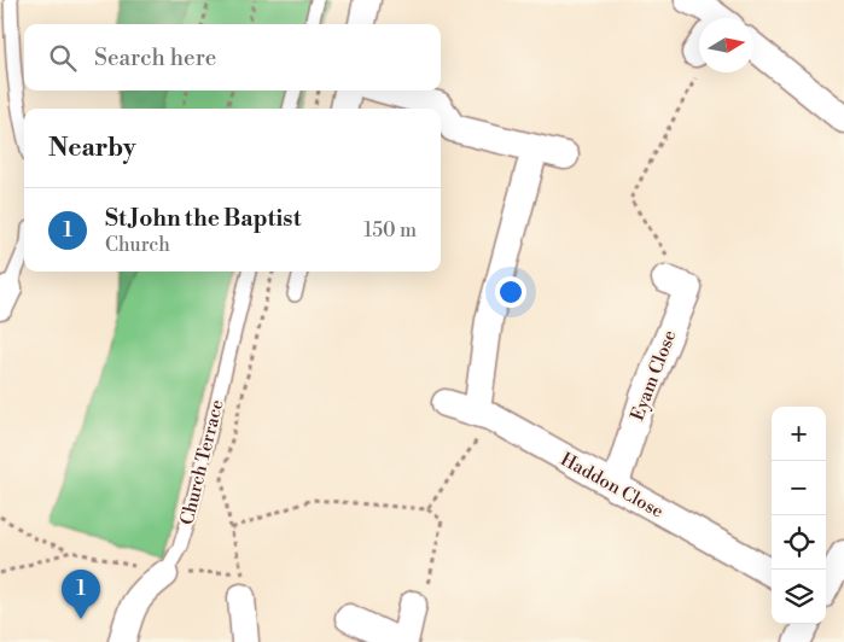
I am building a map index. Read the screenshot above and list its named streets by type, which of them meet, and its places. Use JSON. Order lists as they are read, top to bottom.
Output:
{
  "streets": {
    "street": ["Eyam Close", "Church Terrace", "Haddon Close"]
  },
  "crossings": [
    ["Eyam Close", "Haddon Close"]
  ],
  "north": "right",
  "page": {
    "search": "Search here",
    "heading": "Nearby",
    "list": [
      {
        "mark": "1",
        "name": "St John the Baptist",
        "note": "Church",
        "value": "150 m"
      }
    ],
    "map_buttons": ["+", "−"],
    "pins": "1"
  }
}
